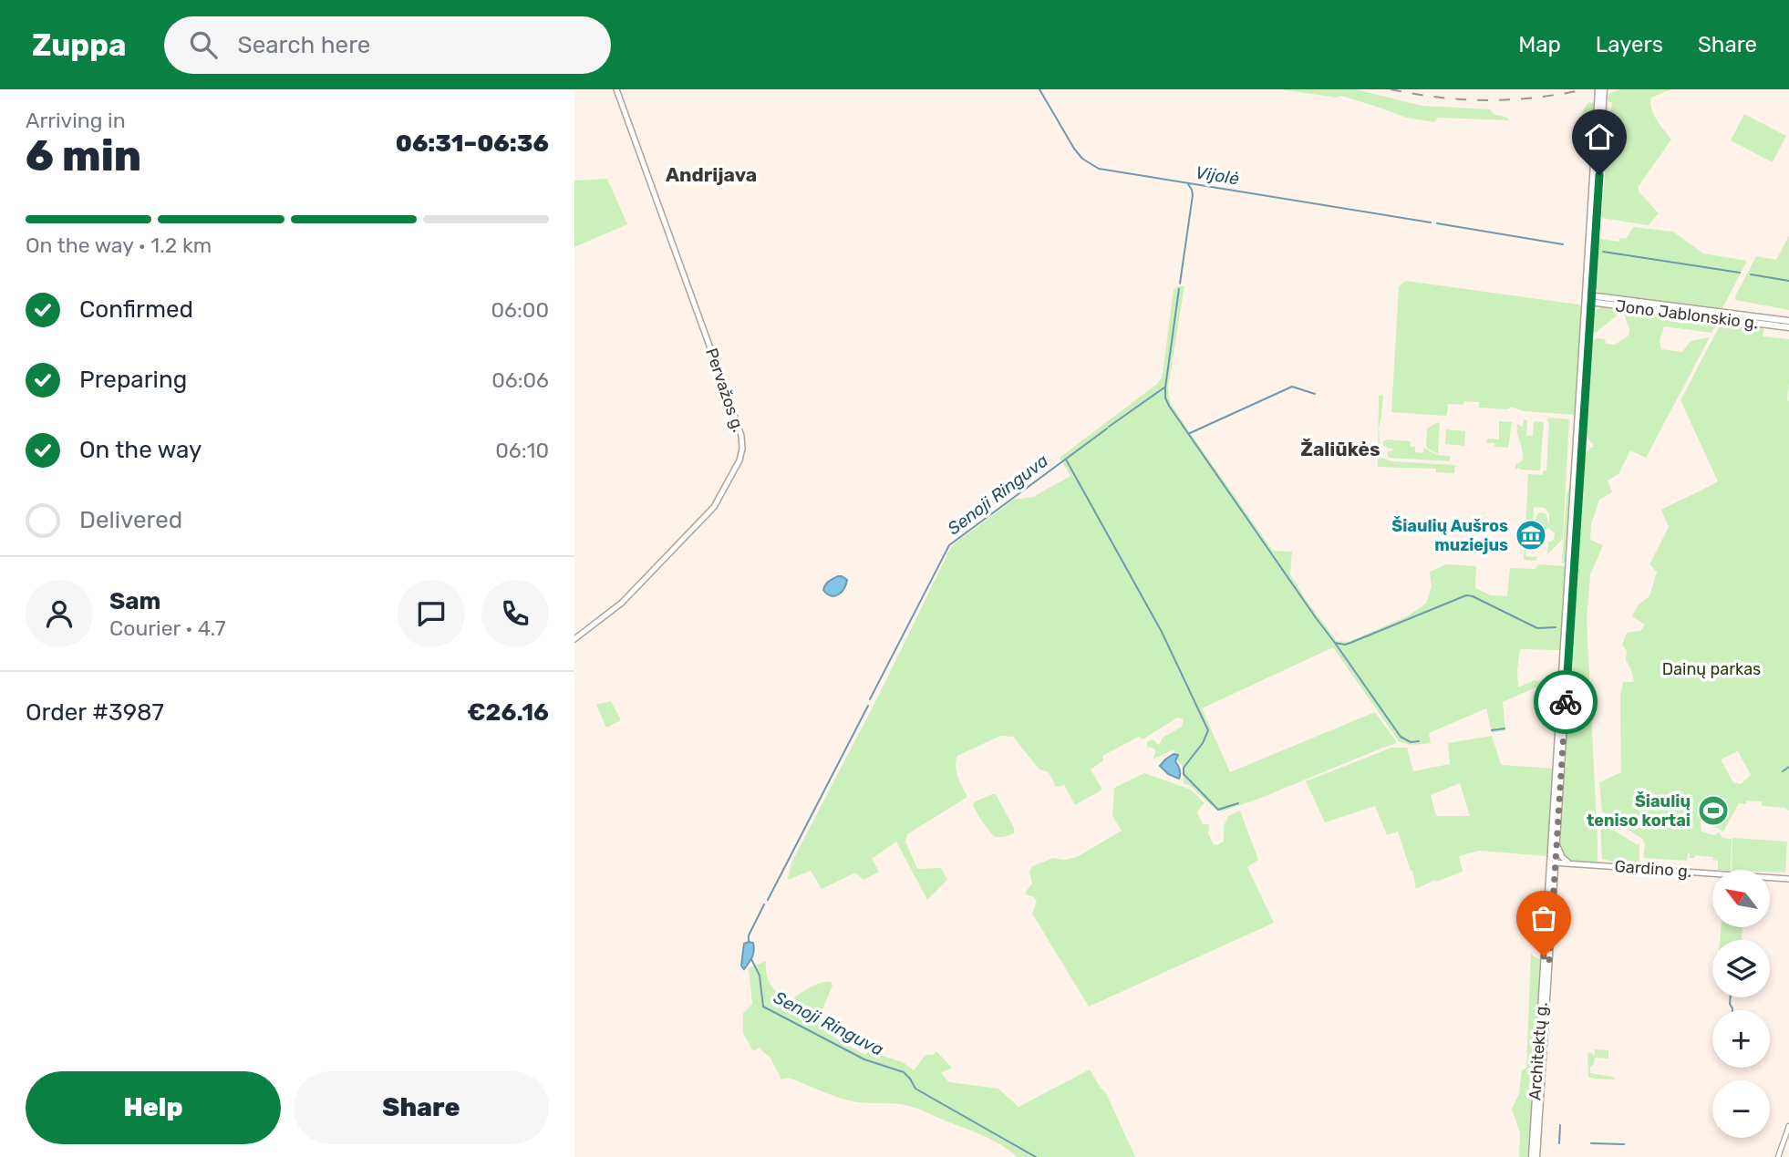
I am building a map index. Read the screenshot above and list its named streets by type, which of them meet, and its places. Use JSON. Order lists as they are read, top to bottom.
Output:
{
  "streets": {
    "main road": [
      "Jono Jablonskio g.",
      "Pervažos g.",
      "Gardino g.",
      "Architektų g."
    ]
  },
  "crossings": [
    ["Jono Jablonskio g.", "Architektų g."],
    ["Gardino g.", "Architektų g."]
  ],
  "districts": ["Andrijava", "Žaliūkės"],
  "water": ["Vijolė", "Senoji Ringuva"],
  "parks": ["Dainų parkas"],
  "places": {
    "museum": ["Šiaulių Aušros muziejus"],
    "sports": ["Šiaulių teniso kortai"]
  },
  "north": "top left",
  "page": {
    "header": "Zuppa",
    "search": "Search here",
    "nav": ["Map", "Layers", "Share"],
    "heading": ["6 min", "Arriving in", "06:31–06:36"],
    "panel": [
      "Sam",
      "Courier · 4.7",
      "Order #3987",
      "€26.16"
    ],
    "bar": "On the way · 1.2 km",
    "list": [
      ["Confirmed", "06:00"],
      ["Preparing", "06:06"],
      ["On the way", "06:10"],
      "Delivered"
    ],
    "map_buttons": ["+", "−"],
    "buttons": ["Help", "Share"]
  }
}
